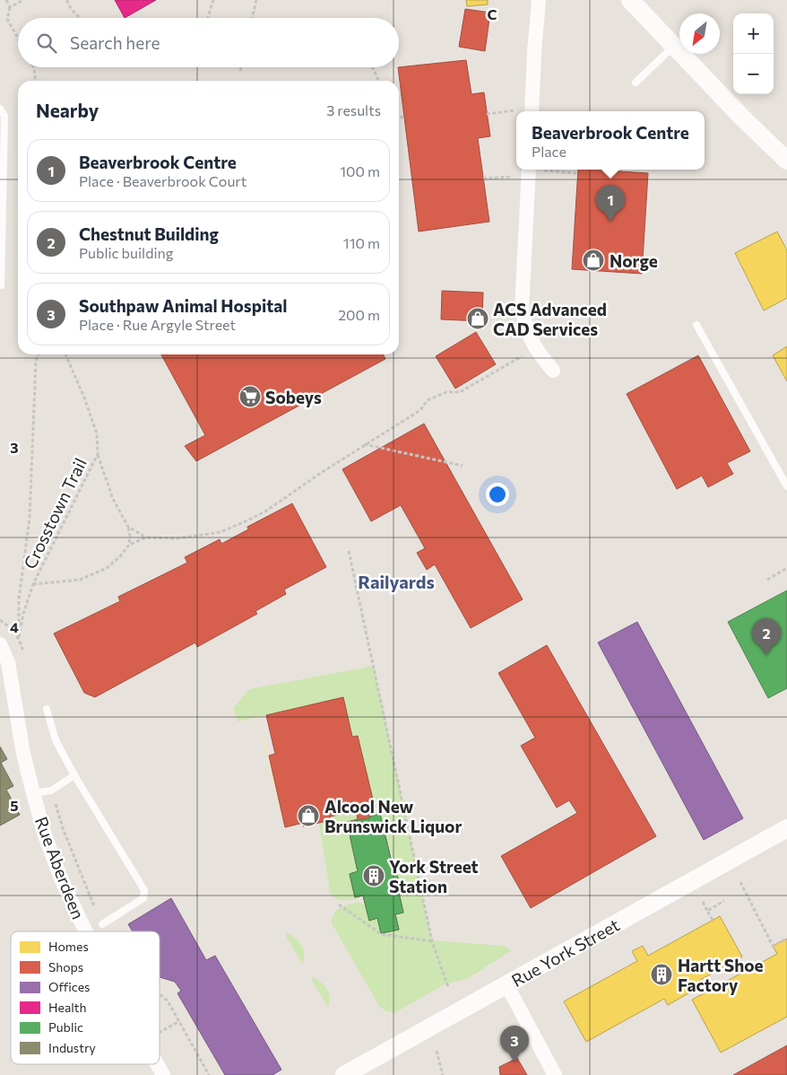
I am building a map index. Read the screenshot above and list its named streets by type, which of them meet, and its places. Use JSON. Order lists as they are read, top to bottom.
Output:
{
  "streets": {
    "street": ["Rue Aberdeen", "Rue York Street"],
    "path": ["Crosstown Trail"]
  },
  "districts": ["Railyards"],
  "places": {
    "shop": ["Norge", "ACS Advanced CAD Services", "Alcool New Brunswick Liquor"],
    "supermarket": ["Sobeys"],
    "building": ["York Street Station", "Hartt Shoe Factory"]
  },
  "legend": [
    "Homes",
    "Shops",
    "Offices",
    "Health",
    "Public",
    "Industry"
  ],
  "north": "bottom left",
  "page": {
    "map_buttons": ["+", "−"],
    "search": "Search here",
    "heading": ["Nearby", "3 results"],
    "popup": ["Beaverbrook Centre", "Place"],
    "list": [
      {
        "mark": "1",
        "name": "Beaverbrook Centre",
        "note": "Place · Beaverbrook Court",
        "value": "100 m"
      },
      {
        "mark": "2",
        "name": "Chestnut Building",
        "note": "Public building",
        "value": "110 m"
      },
      {
        "mark": "3",
        "name": "Southpaw Animal Hospital",
        "note": "Place · Rue Argyle Street",
        "value": "200 m"
      }
    ],
    "pins": ["1", "2", "3"]
  },
  "grid": {
    "columns": ["C"],
    "rows": ["3", "4", "5"]
  }
}
